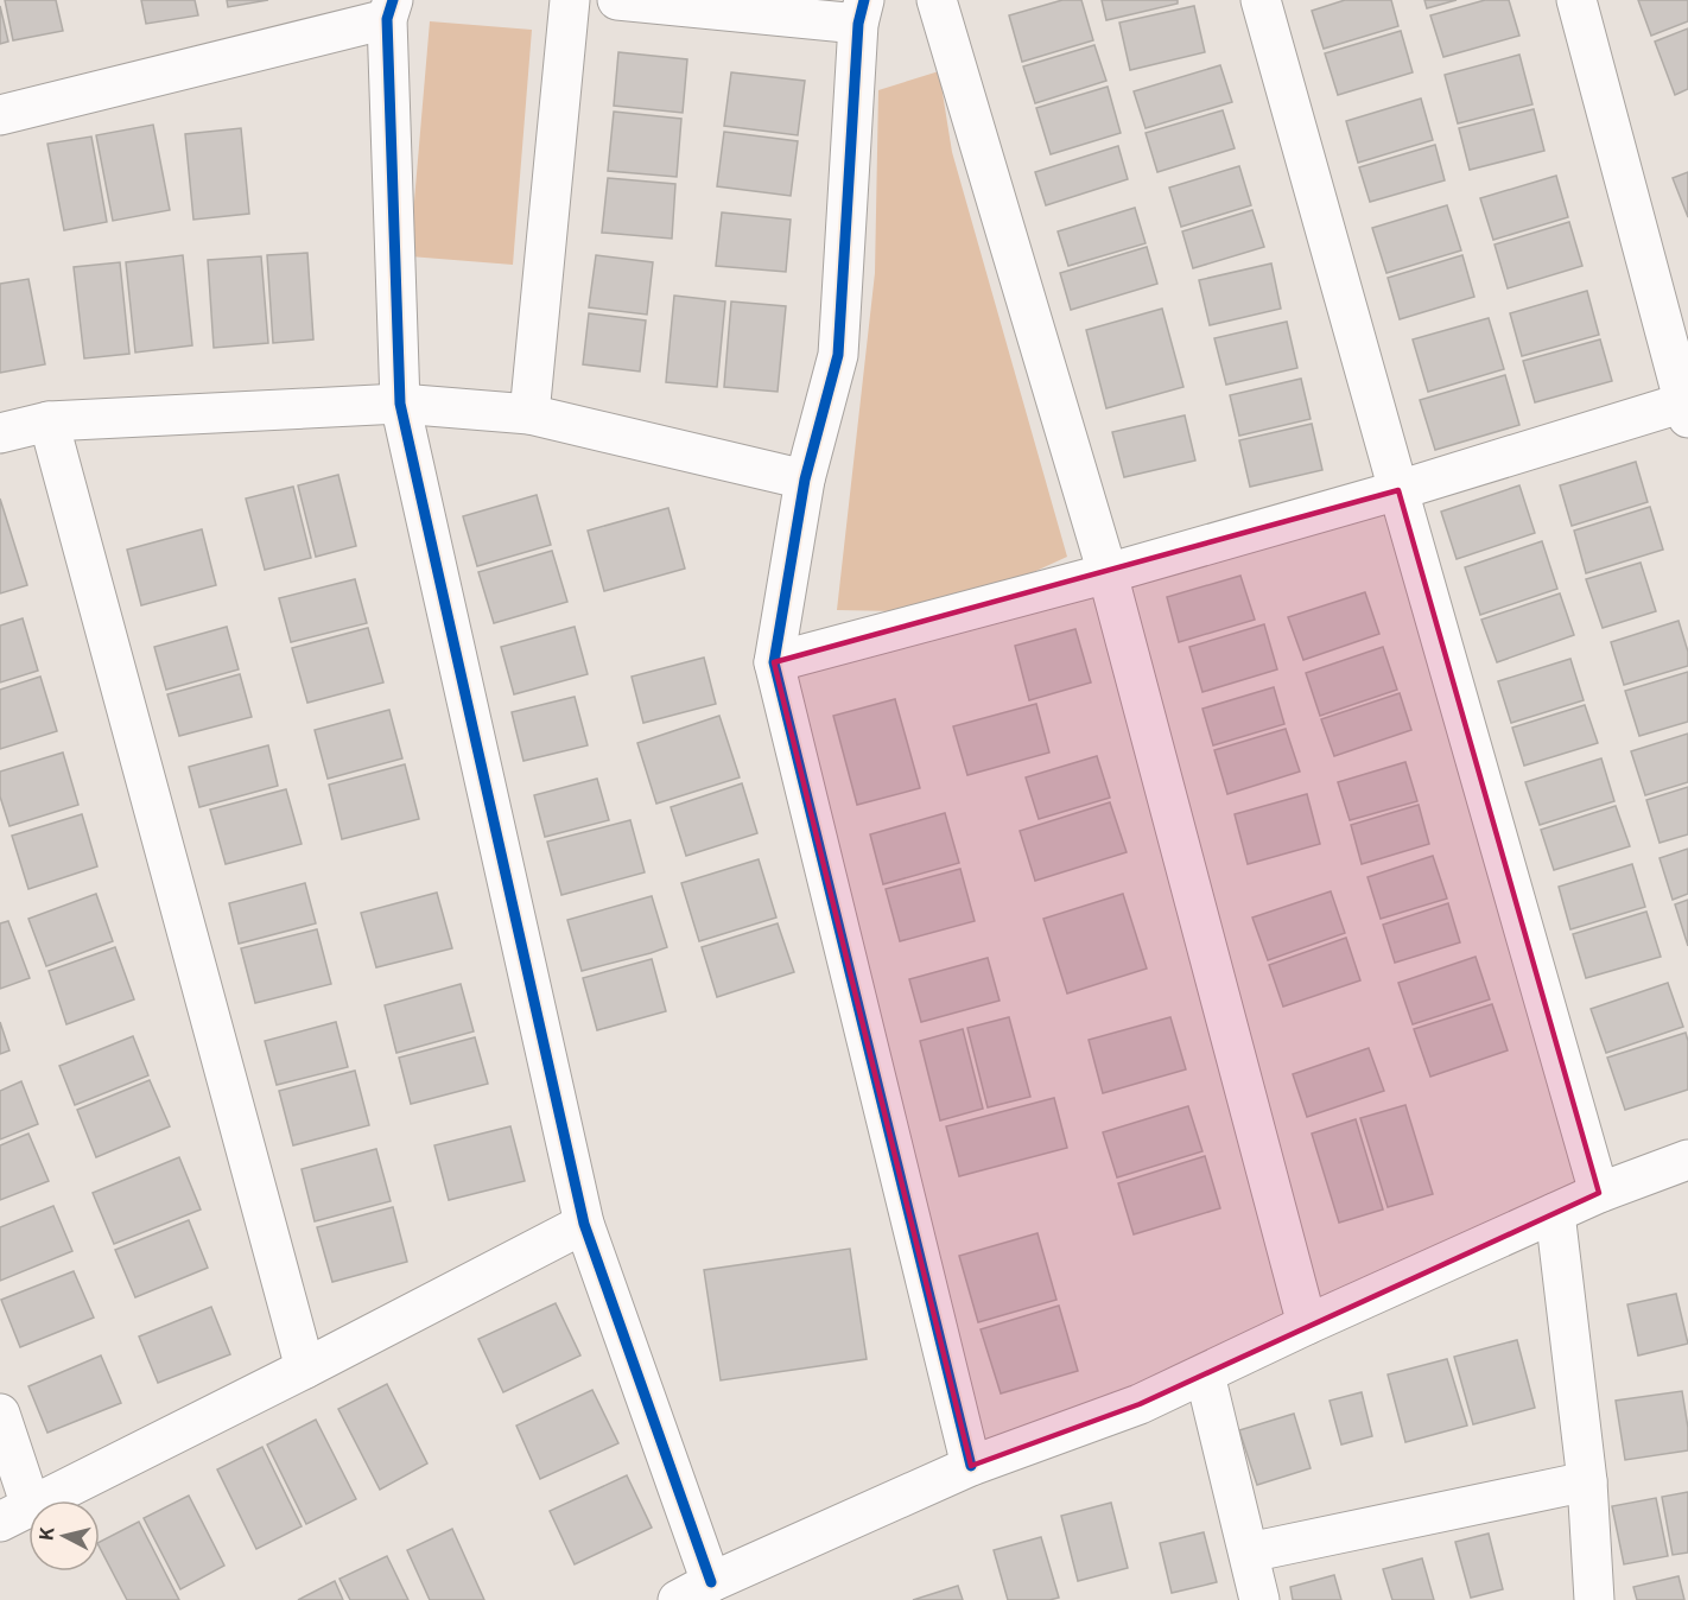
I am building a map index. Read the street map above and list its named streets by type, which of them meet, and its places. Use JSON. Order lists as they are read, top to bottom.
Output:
{
  "north": "left"
}
